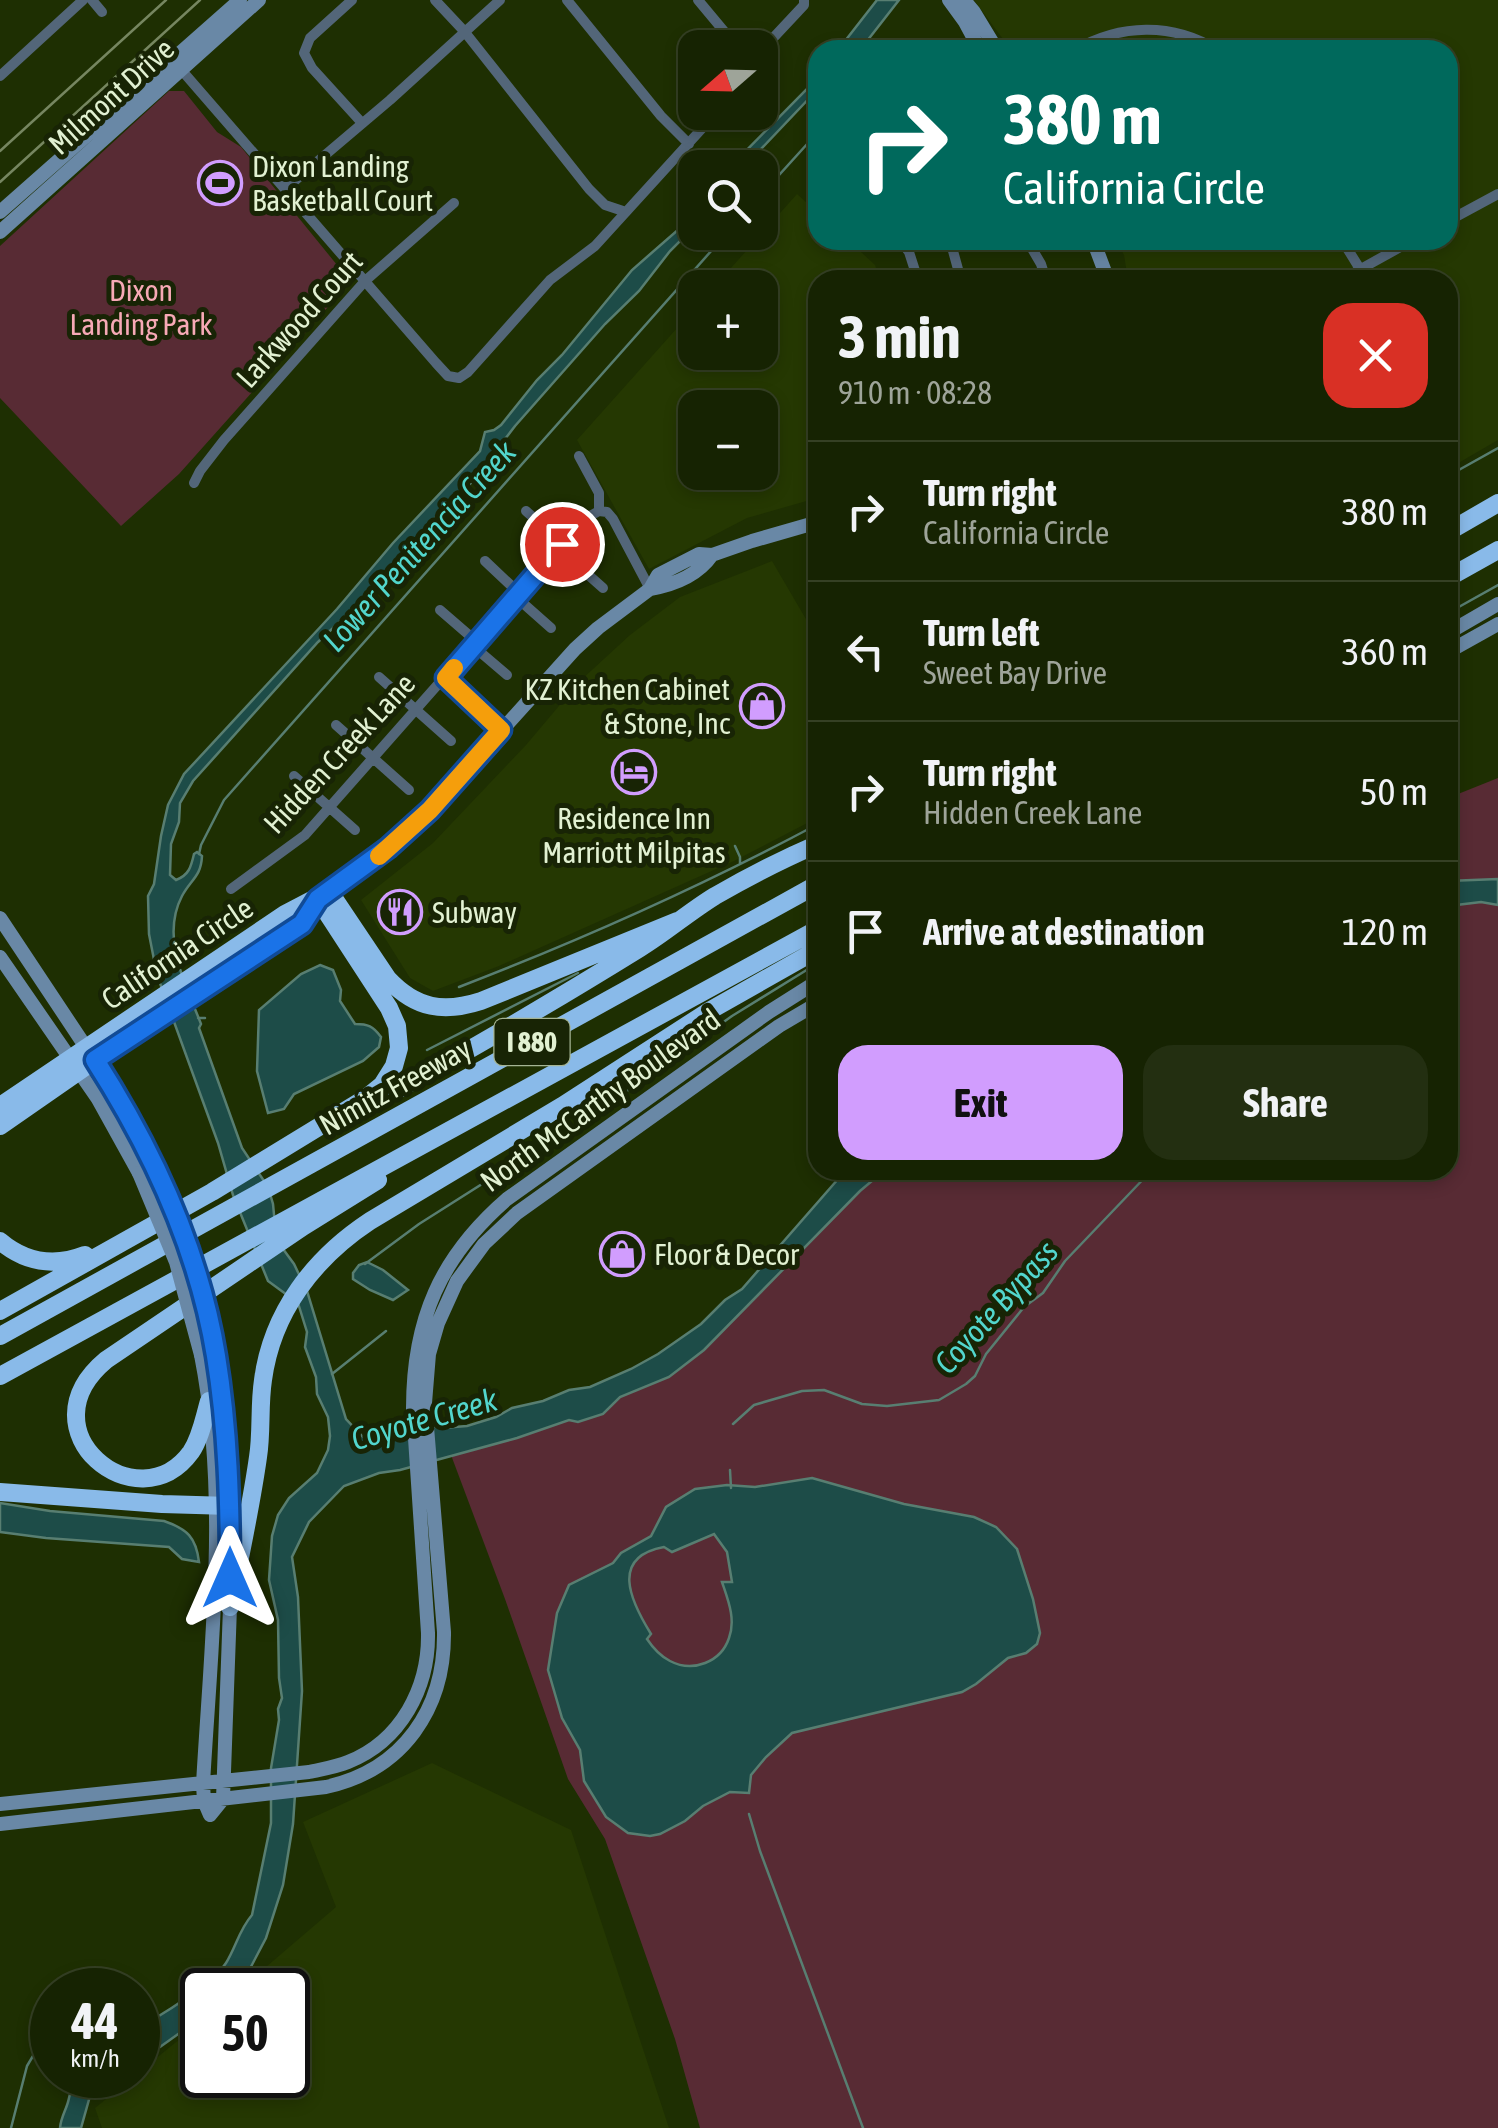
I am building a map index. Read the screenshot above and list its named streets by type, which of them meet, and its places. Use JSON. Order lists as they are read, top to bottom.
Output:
{
  "streets": {
    "highway": ["California Circle", "I 880", "Nimitz Freeway"],
    "main road": ["Milmont Drive", "North McCarthy Boulevard"],
    "street": ["Larkwood Court", "Hidden Creek Lane"]
  },
  "water": ["Lower Penitencia Creek", "Coyote Bypass", "Coyote Creek"],
  "parks": ["Dixon Landing Park"],
  "places": {
    "sports": ["Dixon Landing Basketball Court"],
    "shop": ["KZ Kitchen Cabinet & Stone, Inc", "Floor & Decor"],
    "hotel": ["Residence Inn Marriott Milpitas"],
    "restaurant": ["Subway"]
  },
  "north": "left",
  "page": {
    "map_buttons": ["+", "−"],
    "turn": ["380 m", "California Circle"],
    "heading": ["3 min", "910 m · 08:28"],
    "list": [
      {
        "name": "Turn right",
        "note": "California Circle",
        "value": "380 m"
      },
      {
        "name": "Turn left",
        "note": "Sweet Bay Drive",
        "value": "360 m"
      },
      {
        "name": "Turn right",
        "note": "Hidden Creek Lane",
        "value": "50 m"
      },
      {
        "name": "Arrive at destination",
        "value": "120 m"
      }
    ],
    "buttons": ["Exit", "Share"],
    "speed": "44 km/h",
    "limit": "50"
  }
}
